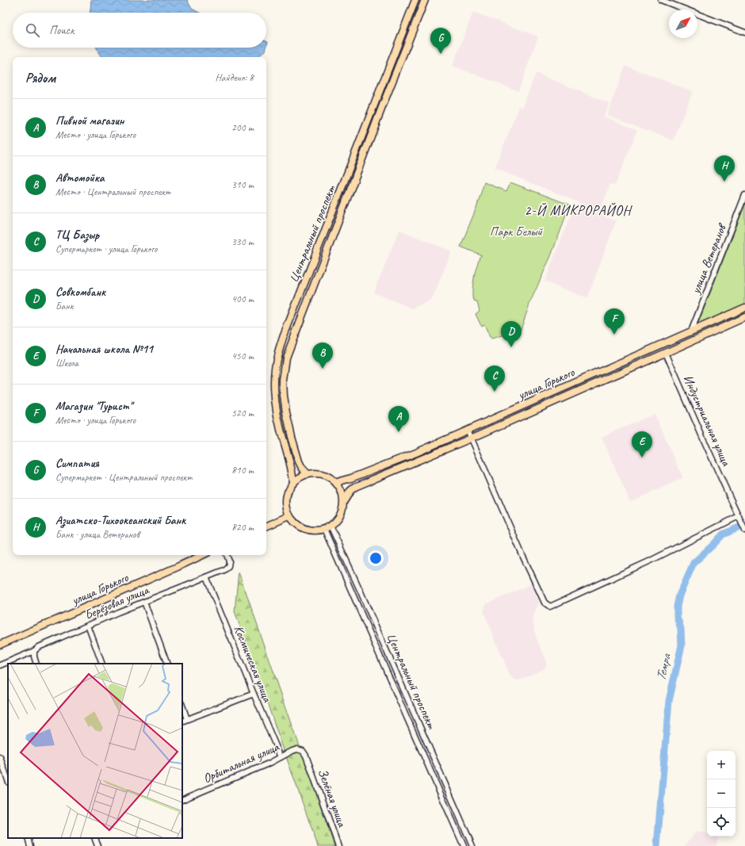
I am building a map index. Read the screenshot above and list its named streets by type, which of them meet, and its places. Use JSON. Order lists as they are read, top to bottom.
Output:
{
  "streets": {
    "main road": ["Центральный проспект", "улица Горького"],
    "street": [
      "улица Ветеранов",
      "Индустриальная улица",
      "Берёзовая улица",
      "Космическая улица",
      "Орбитальная улица",
      "Зелёная улица"
    ]
  },
  "crossings": [
    ["Центральный проспект", "улица Горького"],
    ["улица Ветеранов", "улица Горького"],
    ["улица Горького", "Индустриальная улица"],
    ["Берёзовая улица", "Космическая улица"],
    ["Космическая улица", "Орбитальная улица"],
    ["Орбитальная улица", "Зелёная улица"]
  ],
  "districts": ["2-Й МИКРОРАЙОН"],
  "water": ["Темра"],
  "parks": ["Парк Белый"],
  "north": "top right",
  "page": {
    "search": "Поиск",
    "pins": [
      "G",
      "H",
      "F",
      "D",
      "B",
      "C",
      "A",
      "E"
    ],
    "heading": ["Рядом", "Найдено: 8"],
    "list": [
      {
        "mark": "A",
        "name": "Пивной магазин",
        "note": "Место · улица Горького",
        "value": "200 m"
      },
      {
        "mark": "B",
        "name": "Автомойка",
        "note": "Место · Центральный проспект",
        "value": "310 m"
      },
      {
        "mark": "C",
        "name": "ТЦ Базыр",
        "note": "Супермаркет · улица Горького",
        "value": "330 m"
      },
      {
        "mark": "D",
        "name": "Совкомбанк",
        "note": "Банк",
        "value": "400 m"
      },
      {
        "mark": "E",
        "name": "Начальная школа №11",
        "note": "Школа",
        "value": "450 m"
      },
      {
        "mark": "F",
        "name": "Магазин \"Турист\"",
        "note": "Место · улица Горького",
        "value": "520 m"
      },
      {
        "mark": "G",
        "name": "Симпатия",
        "note": "Супермаркет · Центральный проспект",
        "value": "810 m"
      },
      {
        "mark": "H",
        "name": "Азиатско-Тихоокеанский Банк",
        "note": "Банк · улица Ветеранов",
        "value": "820 m"
      }
    ],
    "map_buttons": ["+", "−"]
  }
}
